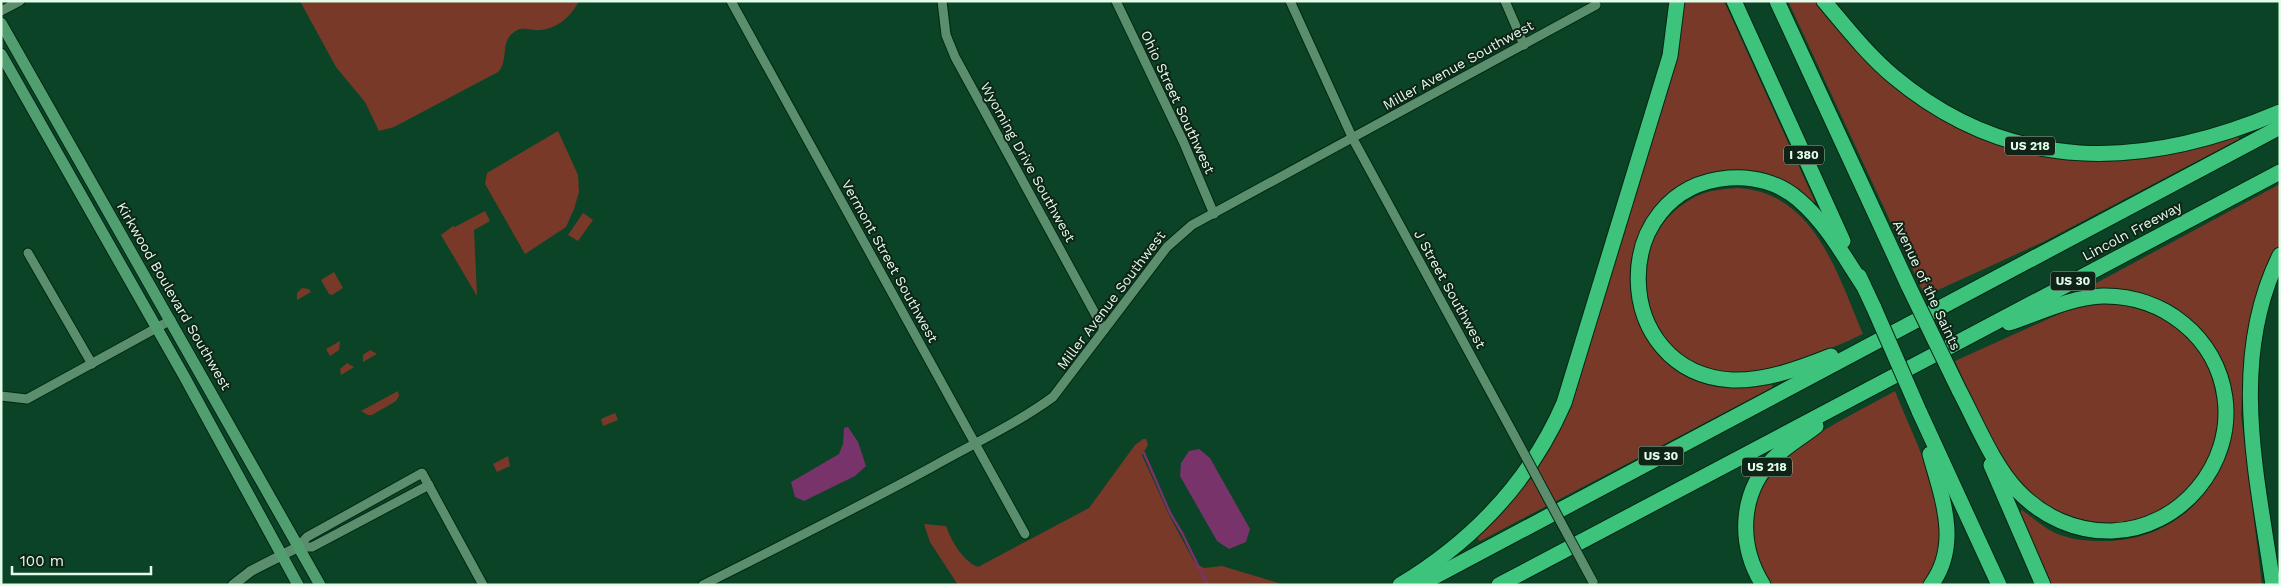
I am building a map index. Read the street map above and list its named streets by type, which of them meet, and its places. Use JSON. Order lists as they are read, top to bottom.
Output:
{
  "streets": {
    "highway": [
      "US 218",
      "I 380",
      "Lincoln Freeway",
      "US 30",
      "Avenue of the Saints"
    ],
    "main road": ["Kirkwood Boulevard Southwest"],
    "street": [
      "Miller Avenue Southwest",
      "Ohio Street Southwest",
      "Wyoming Drive Southwest",
      "Vermont Street Southwest",
      "J Street Southwest"
    ]
  },
  "crossings": [
    ["Miller Avenue Southwest", "Ohio Street Southwest"],
    ["Miller Avenue Southwest", "Wyoming Drive Southwest"],
    ["Miller Avenue Southwest", "Vermont Street Southwest"],
    ["Miller Avenue Southwest", "J Street Southwest"],
    ["US 218", "Lincoln Freeway"],
    ["US 218", "US 30"],
    ["Lincoln Freeway", "US 30"]
  ],
  "scale_bar": "100 m"
}
